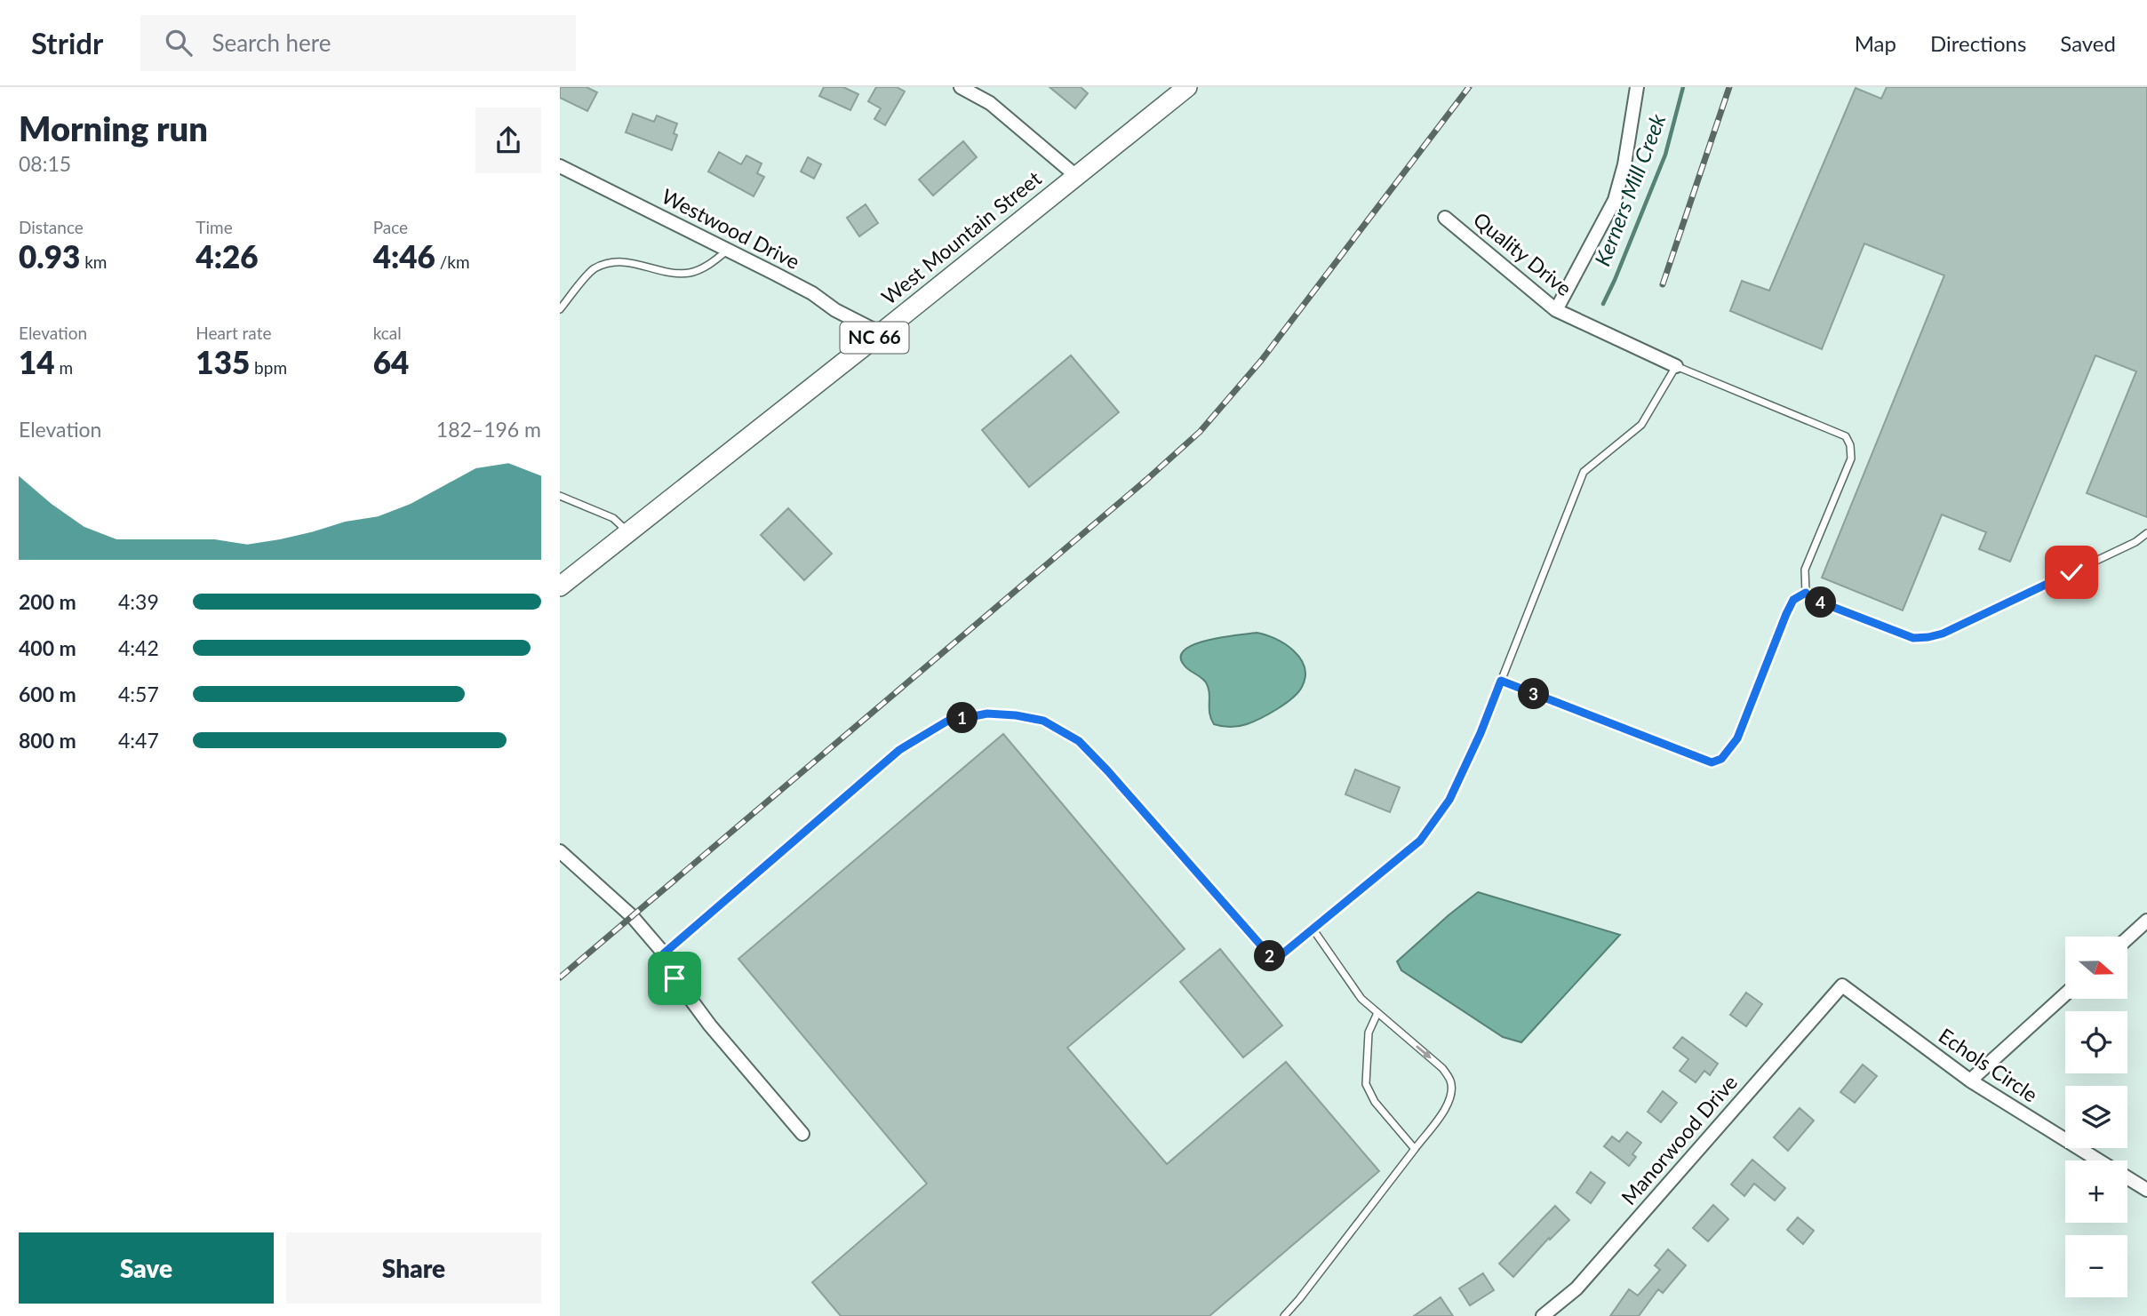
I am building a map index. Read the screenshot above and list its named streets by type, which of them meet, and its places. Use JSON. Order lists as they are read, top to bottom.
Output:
{
  "streets": {
    "main road": ["West Mountain Street", "NC 66"],
    "street": [
      "Westwood Drive",
      "Quality Drive",
      "Echols Circle",
      "Manorwood Drive"
    ]
  },
  "crossings": [
    ["Westwood Drive", "West Mountain Street"],
    ["Echols Circle", "Manorwood Drive"]
  ],
  "water": ["Kerners Mill Creek"],
  "north": "right",
  "page": {
    "header": "Stridr",
    "search": "Search here",
    "nav": ["Map", "Directions", "Saved"],
    "heading": ["Morning run", "08:15"],
    "stats": [
      ["Distance", "0.93 km"],
      ["Time", "4:26"],
      ["Pace", "4:46 /km"],
      ["Elevation", "14 m"],
      ["Heart rate", "135 bpm"],
      ["kcal", "64"]
    ],
    "chart": ["Elevation", "182–196 m"],
    "list": [
      {
        "name": "200 m",
        "note": "4:39"
      },
      {
        "name": "400 m",
        "note": "4:42"
      },
      {
        "name": "600 m",
        "note": "4:57"
      },
      {
        "name": "800 m",
        "note": "4:47"
      }
    ],
    "pins": [
      "4",
      "3",
      "1",
      "2"
    ],
    "map_buttons": ["+", "−"],
    "buttons": ["Save", "Share"]
  }
}
